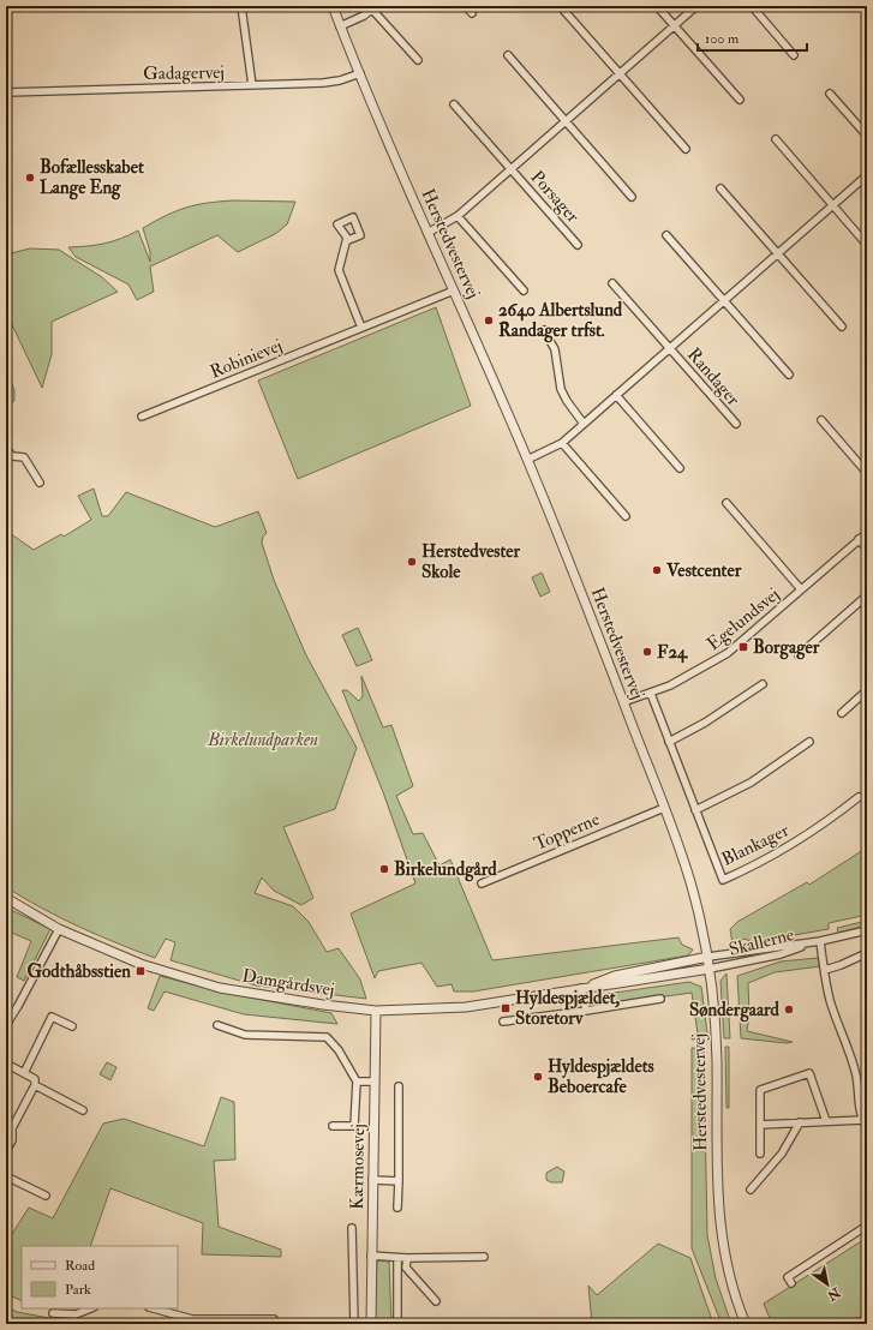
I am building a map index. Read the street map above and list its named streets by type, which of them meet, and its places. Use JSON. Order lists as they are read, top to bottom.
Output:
{
  "streets": {
    "street": [
      "Gadagervej",
      "Porsager",
      "Herstedvestervej",
      "Robinievej",
      "Randager",
      "Egelundsvej",
      "Topperne",
      "Blankager",
      "Skallerne",
      "Damgårdsvej",
      "Kærmosevej"
    ]
  },
  "crossings": [
    ["Gadagervej", "Herstedvestervej"],
    ["Porsager", "Herstedvestervej"],
    ["Herstedvestervej", "Robinievej"],
    ["Herstedvestervej", "Randager"],
    ["Herstedvestervej", "Egelundsvej"],
    ["Herstedvestervej", "Topperne"],
    ["Herstedvestervej", "Skallerne"],
    ["Herstedvestervej", "Damgårdsvej"],
    ["Egelundsvej", "Blankager"],
    ["Skallerne", "Damgårdsvej"],
    ["Damgårdsvej", "Kærmosevej"]
  ],
  "parks": ["Birkelundparken"],
  "places": {
    "other": [
      "Bofællesskabet Lange Eng",
      "2640 Albertslund Randager trfst.",
      "Herstedvester Skole",
      "Vestcenter",
      "F24",
      "Birkelundgård",
      "Søndergaard",
      "Hyldespjældets Beboercafe"
    ],
    "transit": ["Borgager", "Godthåbsstien", "Hyldespjældet, Storetorv"]
  },
  "legend": ["Road", "Park"],
  "scale_bar": "100 m",
  "north": "bottom right"
}
